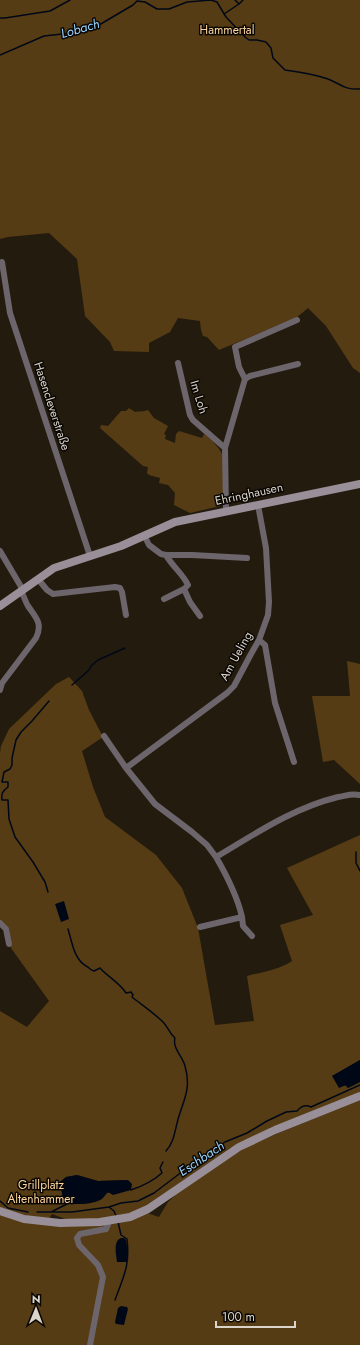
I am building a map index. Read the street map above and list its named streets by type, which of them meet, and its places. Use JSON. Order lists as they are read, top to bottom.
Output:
{
  "streets": {
    "main road": ["Ehringhausen"],
    "street": ["Im Loh", "Hasencleverstraße", "Am Ueling"]
  },
  "crossings": [
    ["Hasencleverstraße", "Ehringhausen"],
    ["Ehringhausen", "Am Ueling"]
  ],
  "water": ["Lobach", "Eschbach"],
  "parks": ["Hammertal", "Grillplatz Altenhammer"],
  "scale_bar": "100 m",
  "north": "top"
}
